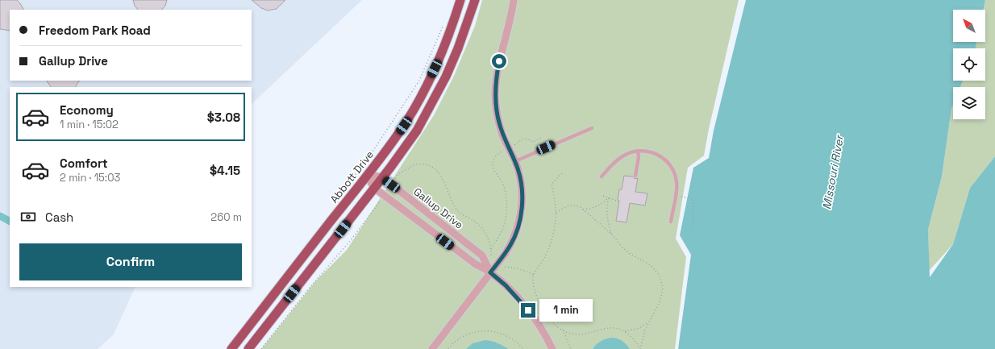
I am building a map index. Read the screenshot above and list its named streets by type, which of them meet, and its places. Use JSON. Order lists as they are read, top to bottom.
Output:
{
  "streets": {
    "highway": ["Abbott Drive"],
    "street": ["Gallup Drive"]
  },
  "crossings": [
    ["Abbott Drive", "Gallup Drive"]
  ],
  "water": ["Missouri River"],
  "north": "top left",
  "page": {
    "banner": ["Freedom Park Road", "Gallup Drive"],
    "list": [
      {
        "name": "Economy",
        "note": "1 min · 15:02",
        "value": "$3.08"
      },
      {
        "name": "Comfort",
        "note": "2 min · 15:03",
        "value": "$4.15"
      }
    ],
    "pay": ["Cash", "260 m"],
    "buttons": "Confirm",
    "bubble": "1 min"
  }
}
